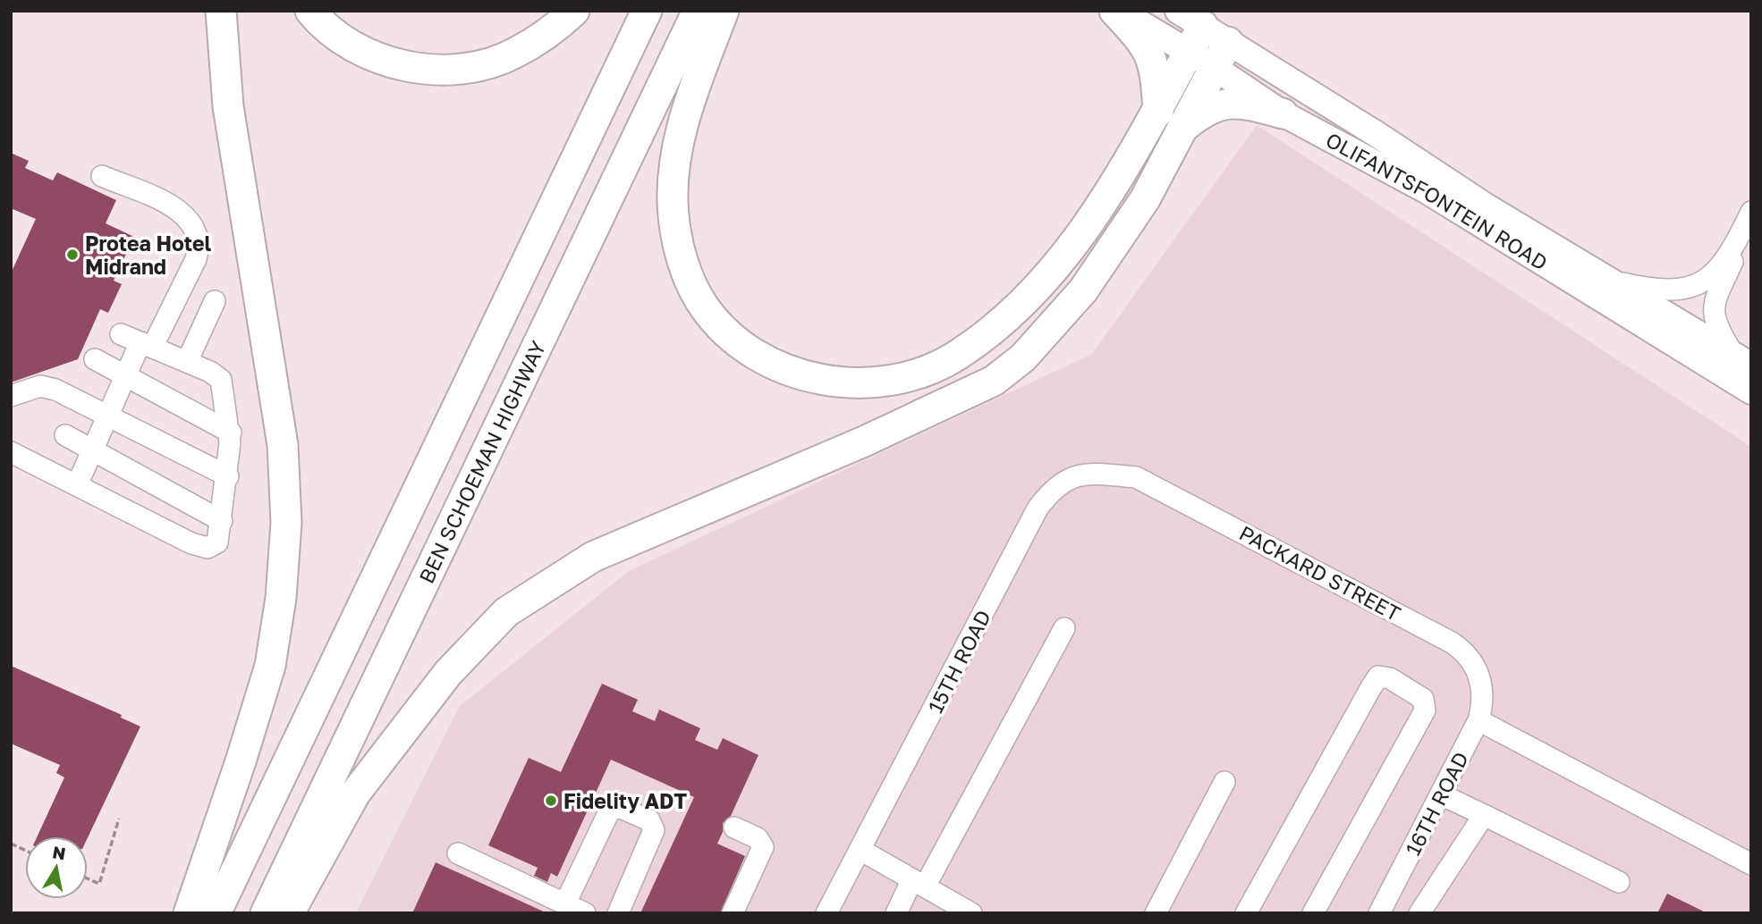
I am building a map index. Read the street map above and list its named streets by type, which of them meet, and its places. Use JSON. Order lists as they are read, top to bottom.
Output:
{
  "streets": {
    "highway": ["BEN SCHOEMAN HIGHWAY"],
    "main road": ["OLIFANTSFONTEIN ROAD"],
    "street": ["PACKARD STREET", "15TH ROAD", "16TH ROAD"]
  },
  "crossings": [
    ["PACKARD STREET", "15TH ROAD"],
    ["PACKARD STREET", "16TH ROAD"]
  ],
  "places": ["Protea Hotel Midrand", "Fidelity ADT"],
  "north": "top"
}
